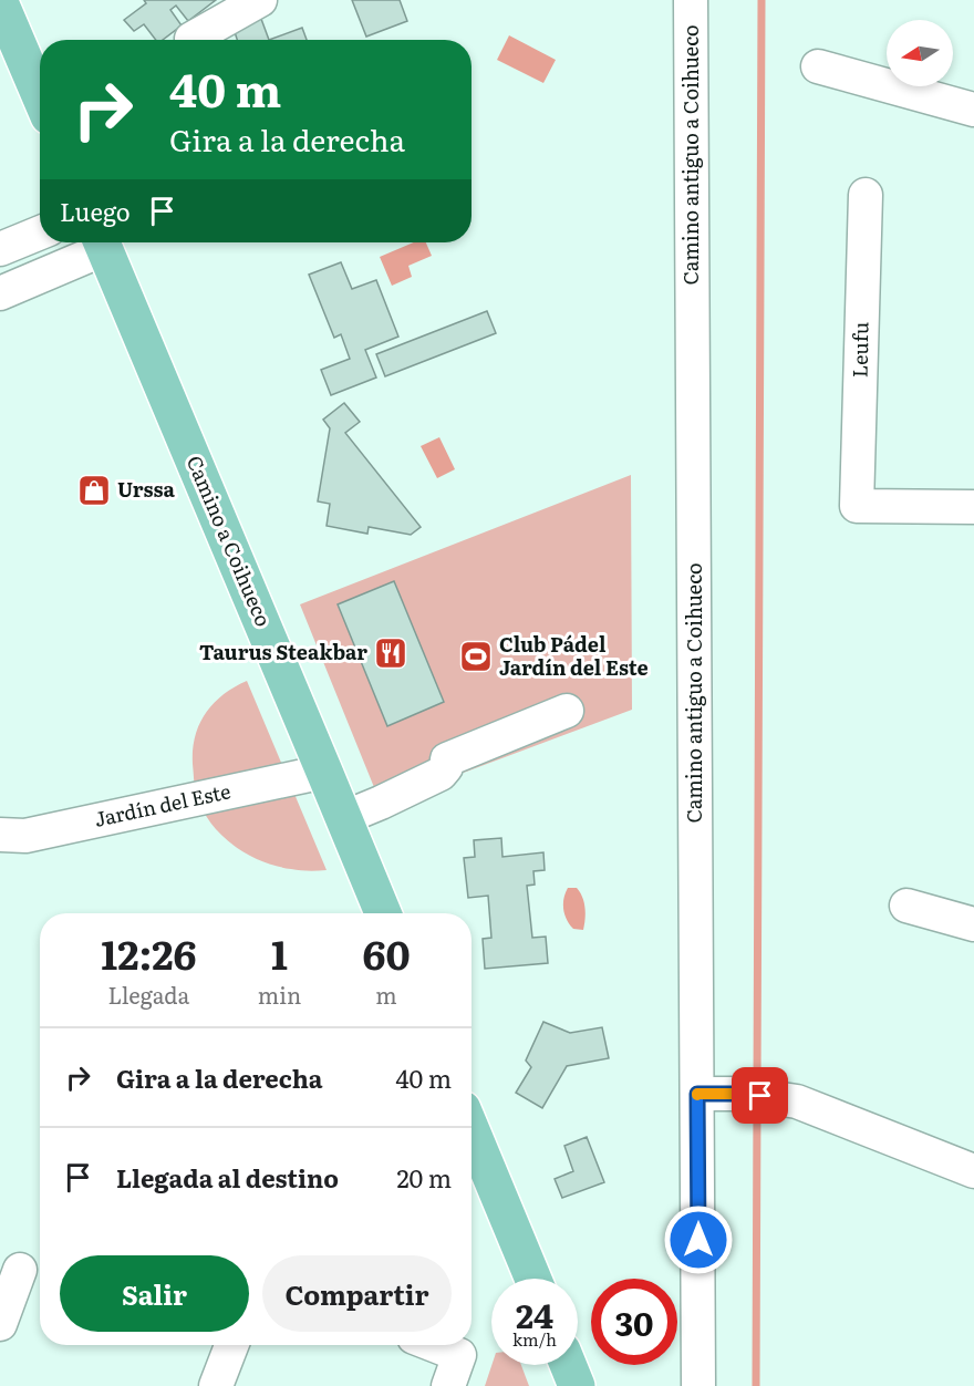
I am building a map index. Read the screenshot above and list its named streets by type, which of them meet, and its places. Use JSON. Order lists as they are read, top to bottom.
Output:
{
  "streets": {
    "main road": ["Camino a Coihueco"],
    "street": ["Camino antiguo a Coihueco", "Leufu", "Jardín del Este"]
  },
  "crossings": [
    ["Camino a Coihueco", "Jardín del Este"]
  ],
  "places": {
    "shop": ["Urssa"],
    "restaurant": ["Taurus Steakbar"],
    "sports": ["Club Pádel Jardín del Este"]
  },
  "north": "left",
  "page": {
    "turn": ["40 m", "Gira a la derecha"],
    "then": "Luego",
    "eta": [
      "12:26",
      "Llegada",
      "1",
      "min",
      "60",
      "m"
    ],
    "list": [
      {
        "name": "Gira a la derecha",
        "value": "40 m"
      },
      {
        "name": "Llegada al destino",
        "value": "20 m"
      }
    ],
    "buttons": ["Salir", "Compartir"],
    "speed": "24 km/h",
    "limit": "30"
  }
}
